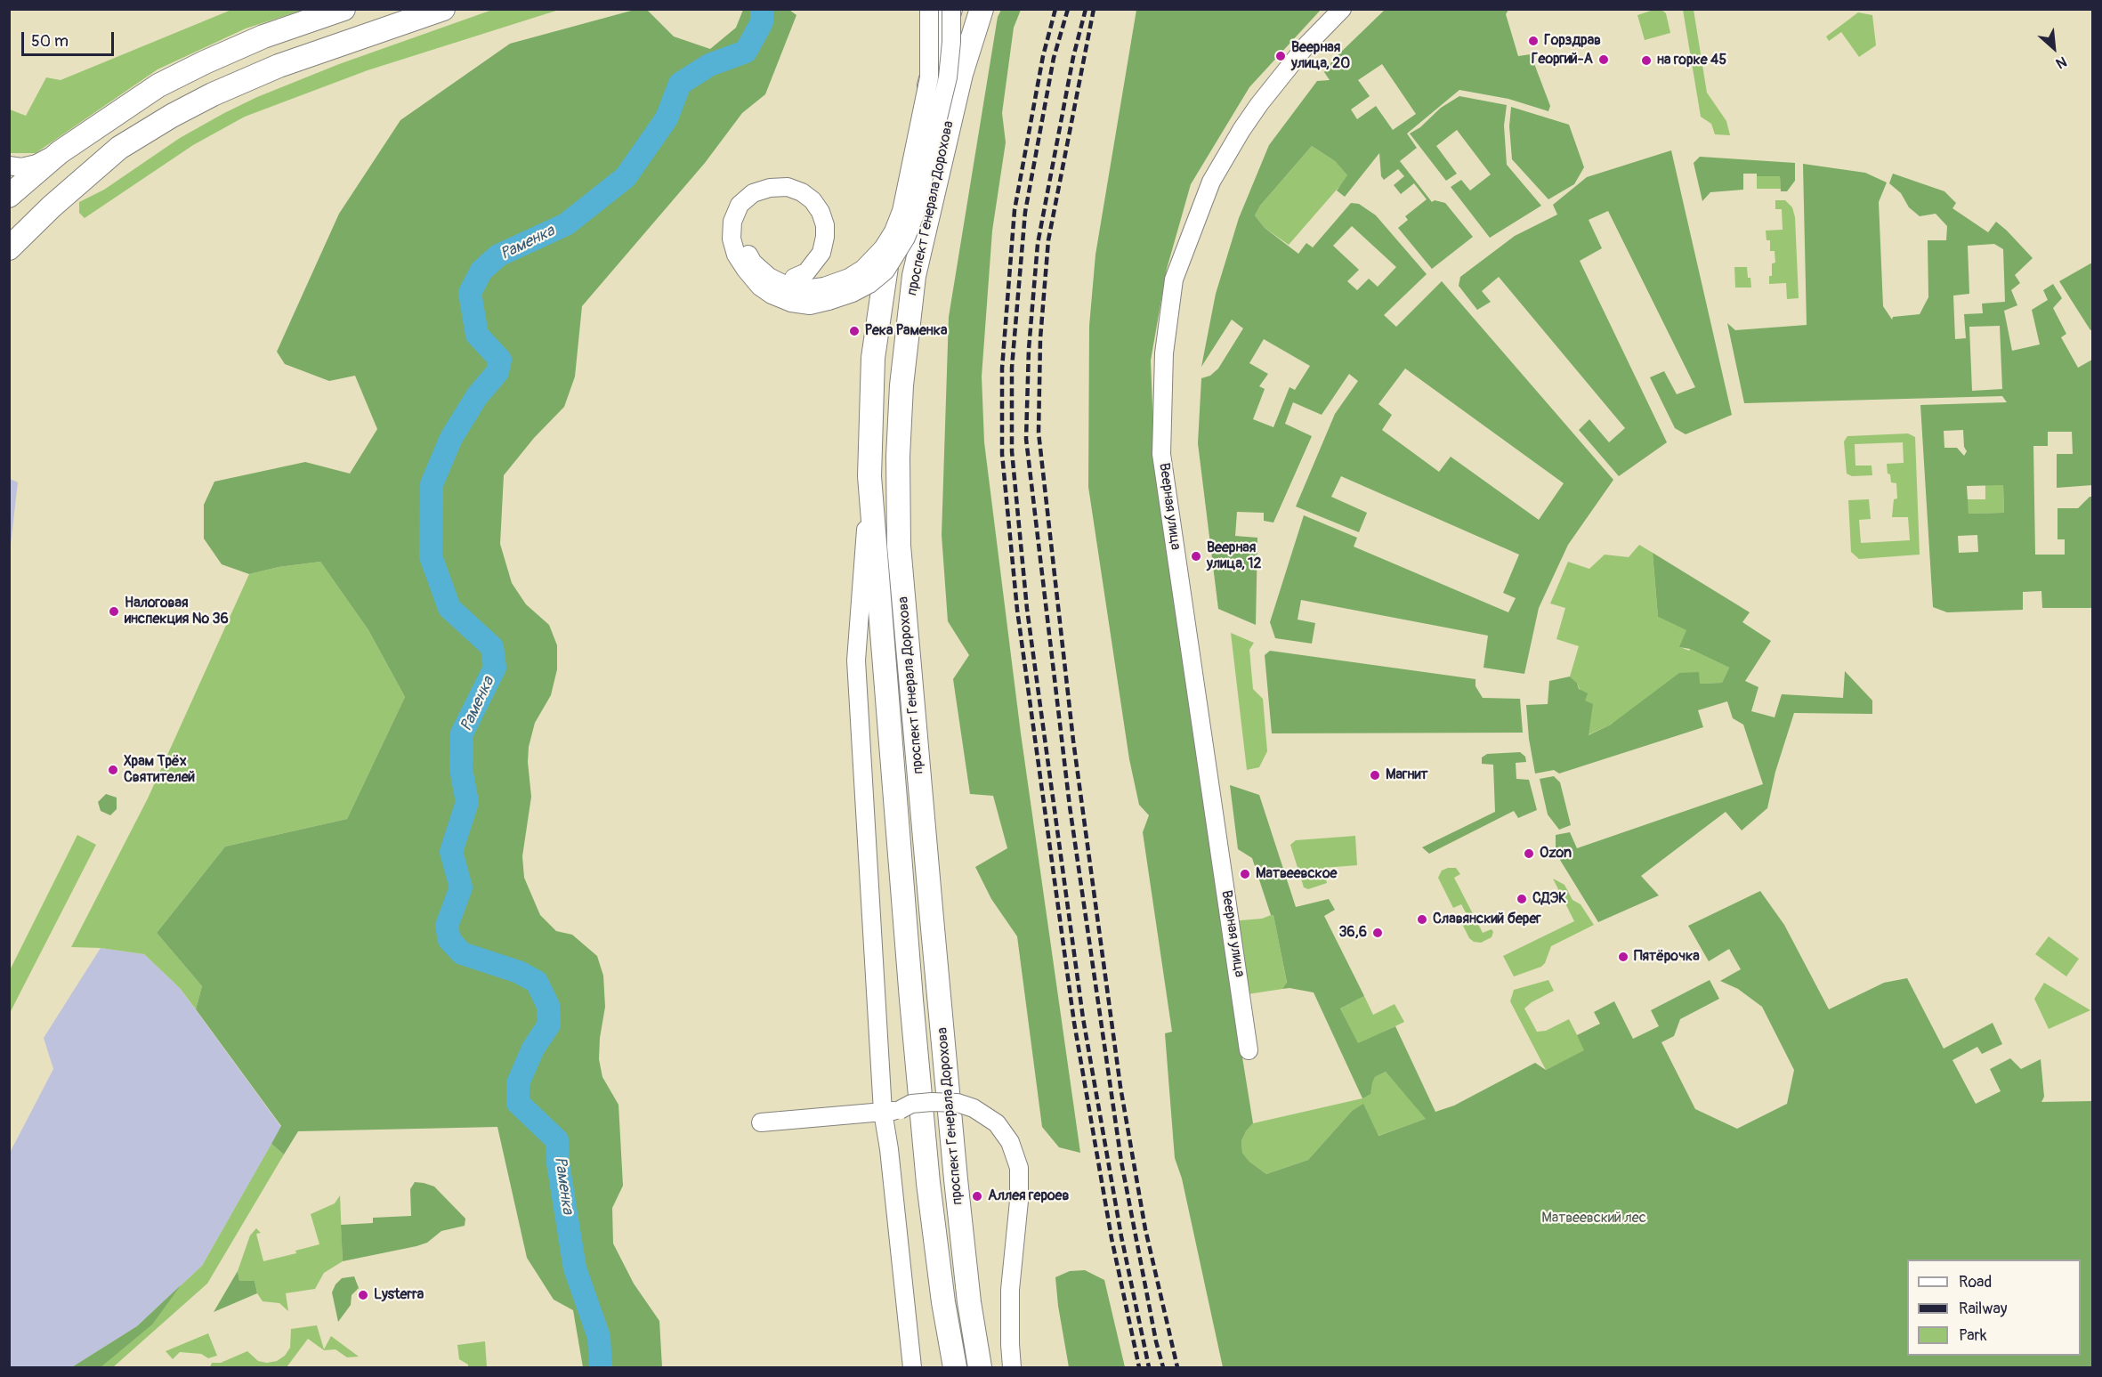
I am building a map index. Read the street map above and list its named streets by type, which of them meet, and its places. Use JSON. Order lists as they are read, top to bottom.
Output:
{
  "streets": {
    "main road": ["проспект Генерала Дорохова"],
    "street": ["Веерная улица"]
  },
  "water": ["Раменка"],
  "parks": ["Матвеевский лес"],
  "places": [
    "Горздрав",
    "Веерная улица, 20",
    "Георгий-А",
    "на горке 45",
    "Река Раменка",
    "Веерная улица, 12",
    "Налоговая инспекция № 36",
    "Храм Трёх Святителей",
    "Магнит",
    "Ozon",
    "Матвеевское",
    "СДЭК",
    "Славянский берег",
    "36,6",
    "Пятёрочка",
    "Аллея героев",
    "Lysterra"
  ],
  "legend": ["Road", "Railway", "Park"],
  "scale_bar": "50 m",
  "north": "bottom right"
}
